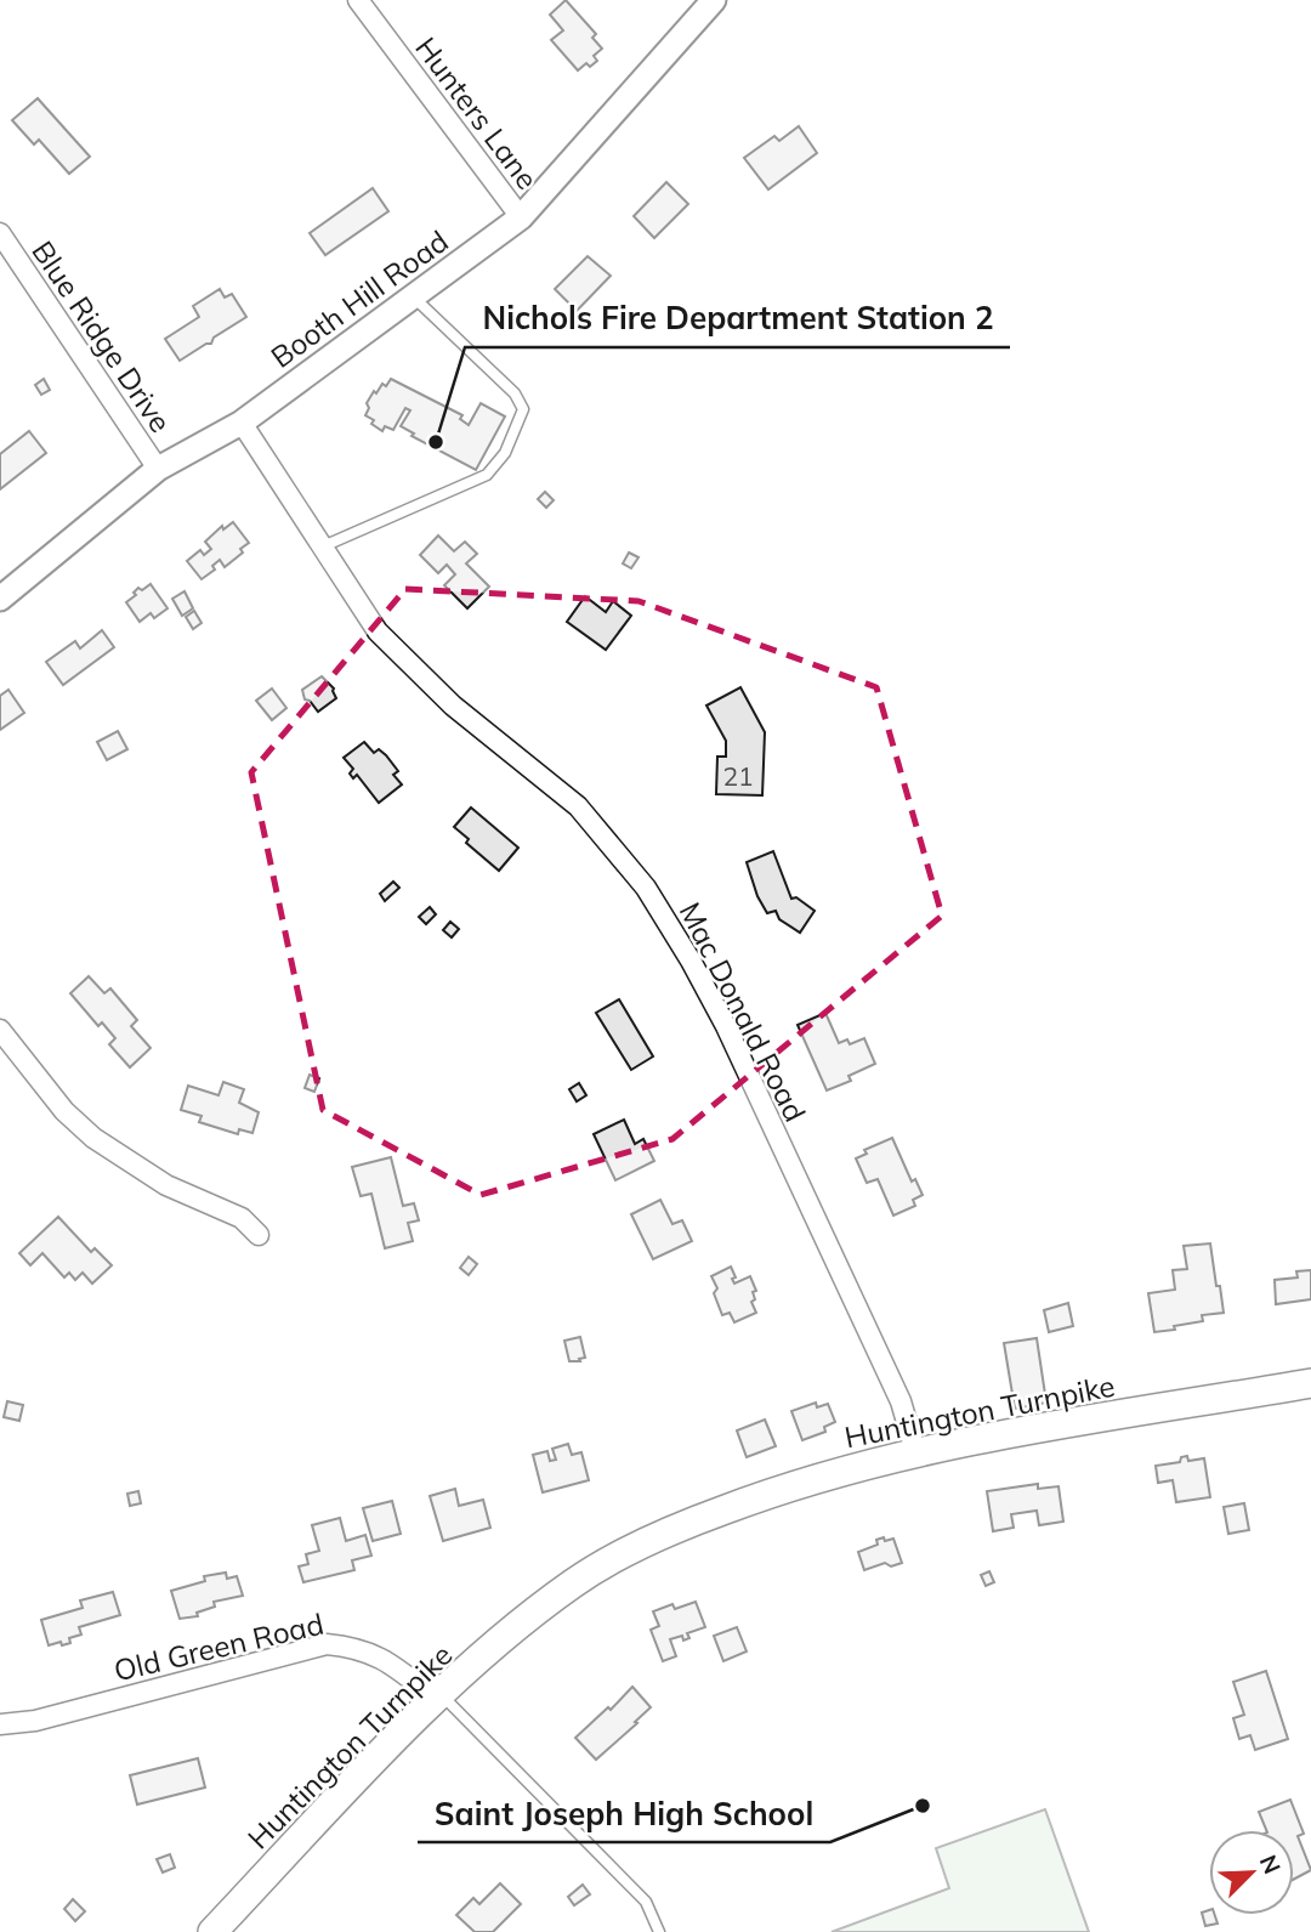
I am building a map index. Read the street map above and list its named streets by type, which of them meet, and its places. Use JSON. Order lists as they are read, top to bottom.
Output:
{
  "streets": {
    "main road": ["Huntington Turnpike"],
    "street": [
      "Hunters Lane",
      "Booth Hill Road",
      "Blue Ridge Drive",
      "Mac Donald Road",
      "Old Green Road"
    ]
  },
  "crossings": [
    ["Hunters Lane", "Booth Hill Road"],
    ["Booth Hill Road", "Blue Ridge Drive"],
    ["Booth Hill Road", "Mac Donald Road"],
    ["Mac Donald Road", "Huntington Turnpike"],
    ["Huntington Turnpike", "Old Green Road"]
  ],
  "places": ["Nichols Fire Department Station 2", "Saint Joseph High School"],
  "house_numbers": ["21"],
  "north": "top right"
}
